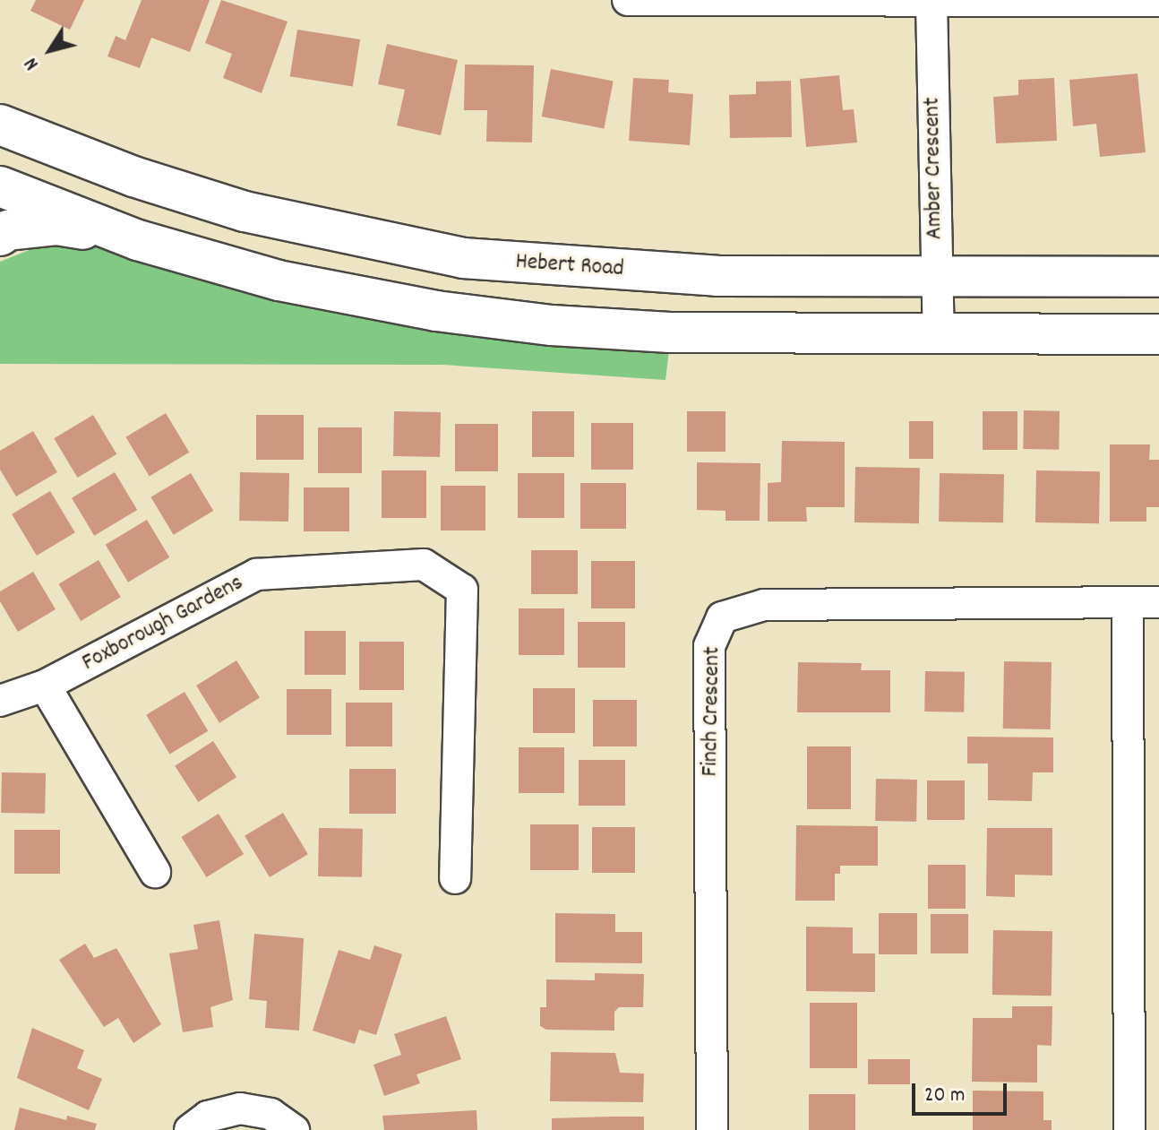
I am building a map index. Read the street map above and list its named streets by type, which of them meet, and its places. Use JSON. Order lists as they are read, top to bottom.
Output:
{
  "streets": {
    "main road": ["Hebert Road"],
    "street": ["Amber Crescent", "Foxborough Gardens", "Finch Crescent"]
  },
  "crossings": [
    ["Amber Crescent", "Hebert Road"]
  ],
  "scale_bar": "20 m",
  "north": "bottom left"
}
